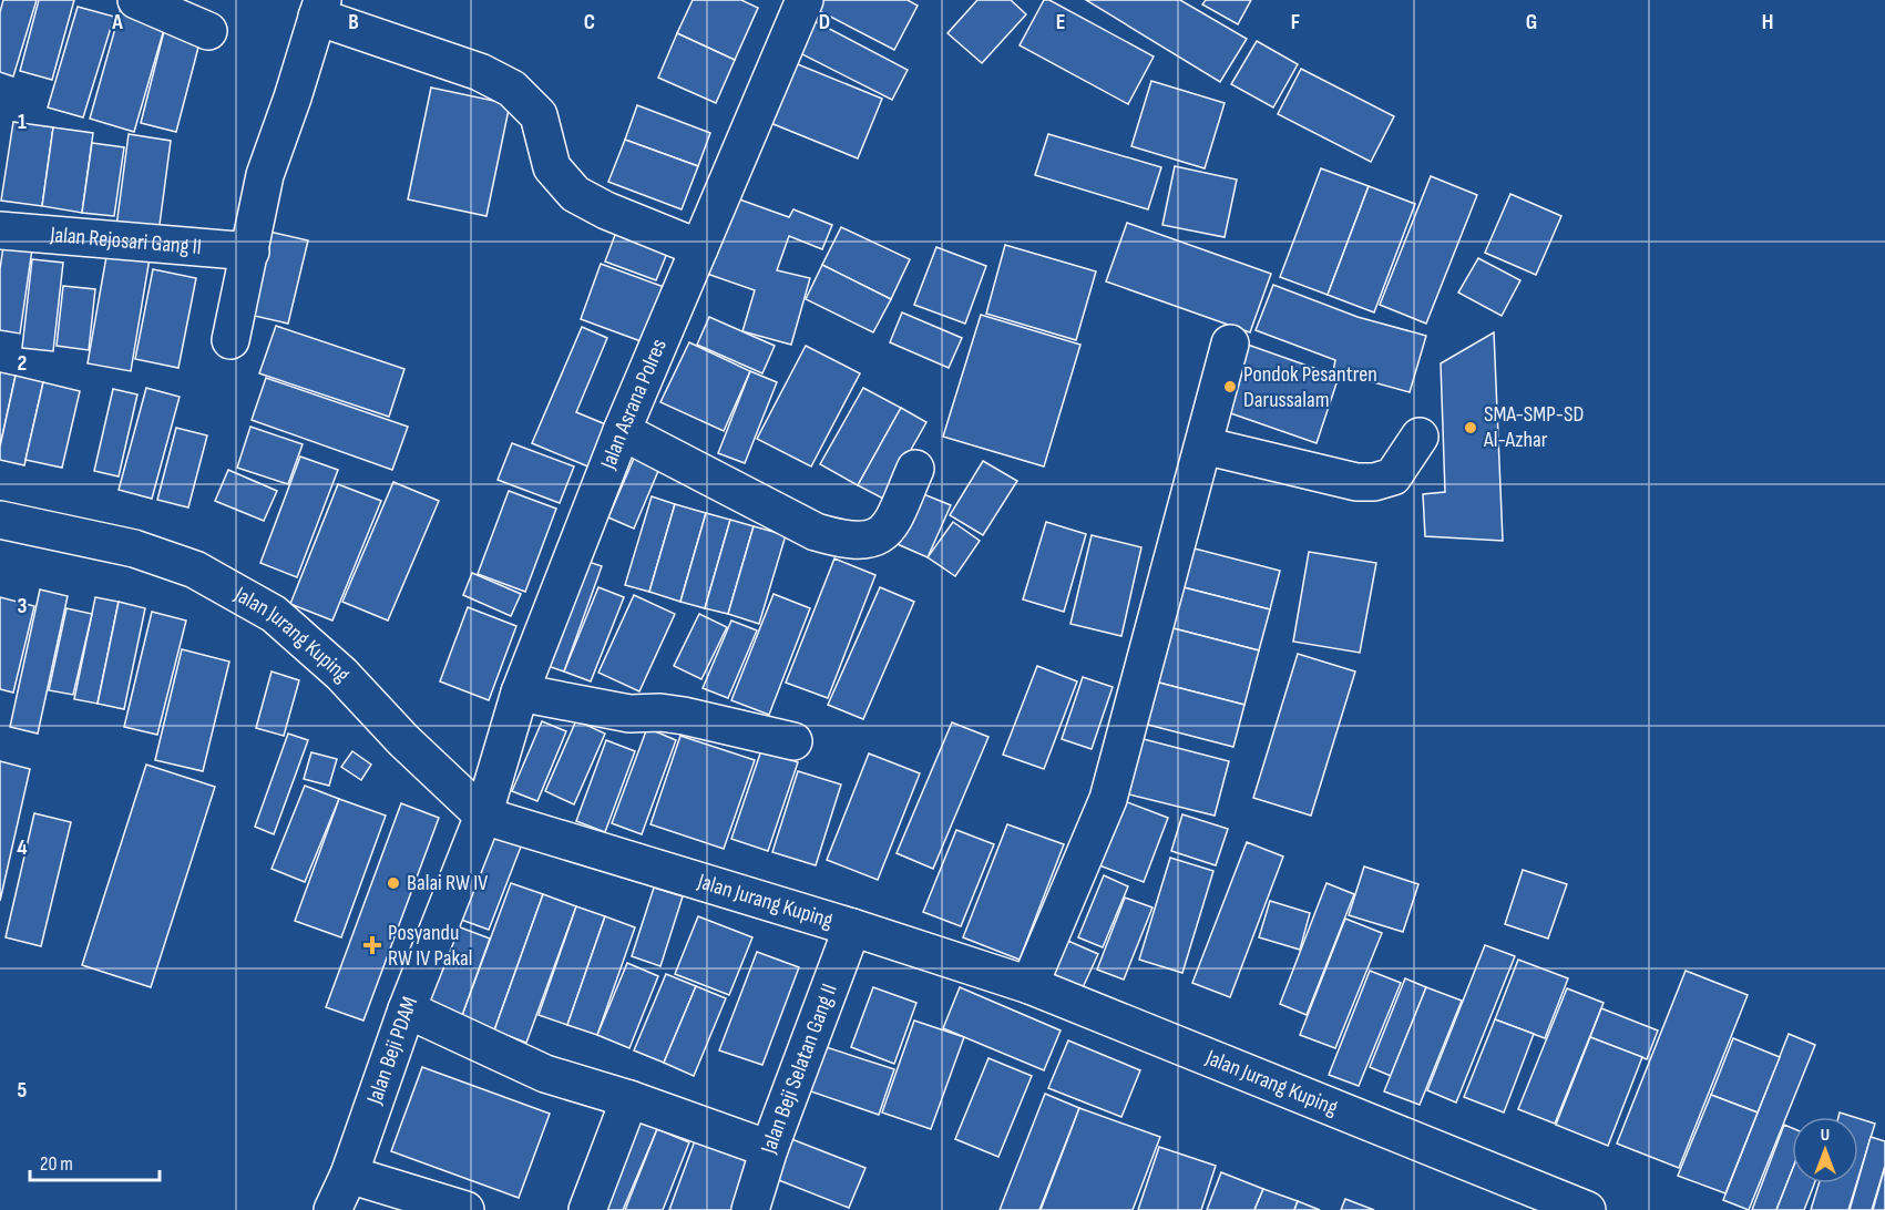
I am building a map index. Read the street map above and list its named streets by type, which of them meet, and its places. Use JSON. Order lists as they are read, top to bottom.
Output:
{
  "streets": {
    "street": [
      "Jalan Rejosari Gang II",
      "Jalan Asrana Polres",
      "Jalan Jurang Kuping",
      "Jalan Beji PDAM",
      "Jalan Beji Selatan Gang II"
    ]
  },
  "crossings": [
    ["Jalan Asrana Polres", "Jalan Jurang Kuping"],
    ["Jalan Asrana Polres", "Jalan Beji PDAM"],
    ["Jalan Jurang Kuping", "Jalan Beji PDAM"],
    ["Jalan Jurang Kuping", "Jalan Beji Selatan Gang II"]
  ],
  "places": {
    "other": ["Pondok Pesantren Darussalam", "SMA-SMP-SD Al-Azhar", "Balai RW IV"],
    "health": ["Posyandu RW IV Pakal"]
  },
  "scale_bar": "20 m",
  "north": "top",
  "grid": {
    "columns": [
      "A",
      "B",
      "C",
      "D",
      "E",
      "F",
      "G",
      "H"
    ],
    "rows": [
      "1",
      "2",
      "3",
      "4",
      "5"
    ]
  }
}
